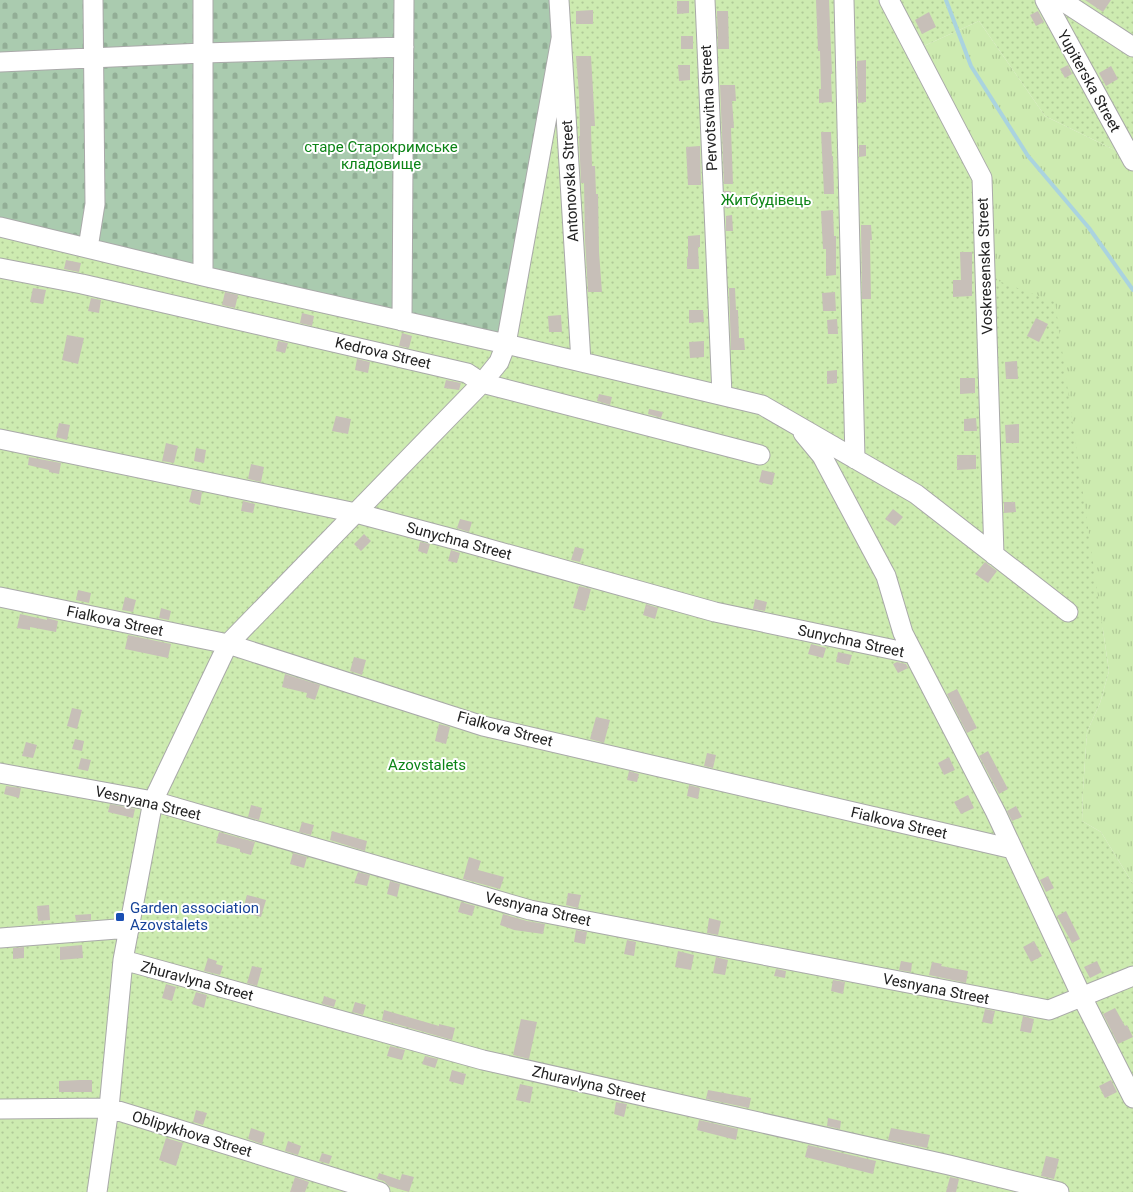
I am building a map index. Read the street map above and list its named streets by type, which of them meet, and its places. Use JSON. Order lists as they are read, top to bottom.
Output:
{
  "streets": {
    "street": [
      "Yupiterska Street",
      "Pervotsvitna Street",
      "Antonovska Street",
      "Voskresenska Street",
      "Kedrova Street",
      "Sunychna Street",
      "Fialkova Street",
      "Vesnyana Street",
      "Zhuravlyna Street",
      "Oblipykhova Street"
    ]
  },
  "parks": ["старе Старокримське кладовище", "Житбудівець", "Azovstalets"],
  "places": {
    "transit": ["Garden association Azovstalets"]
  }
}
